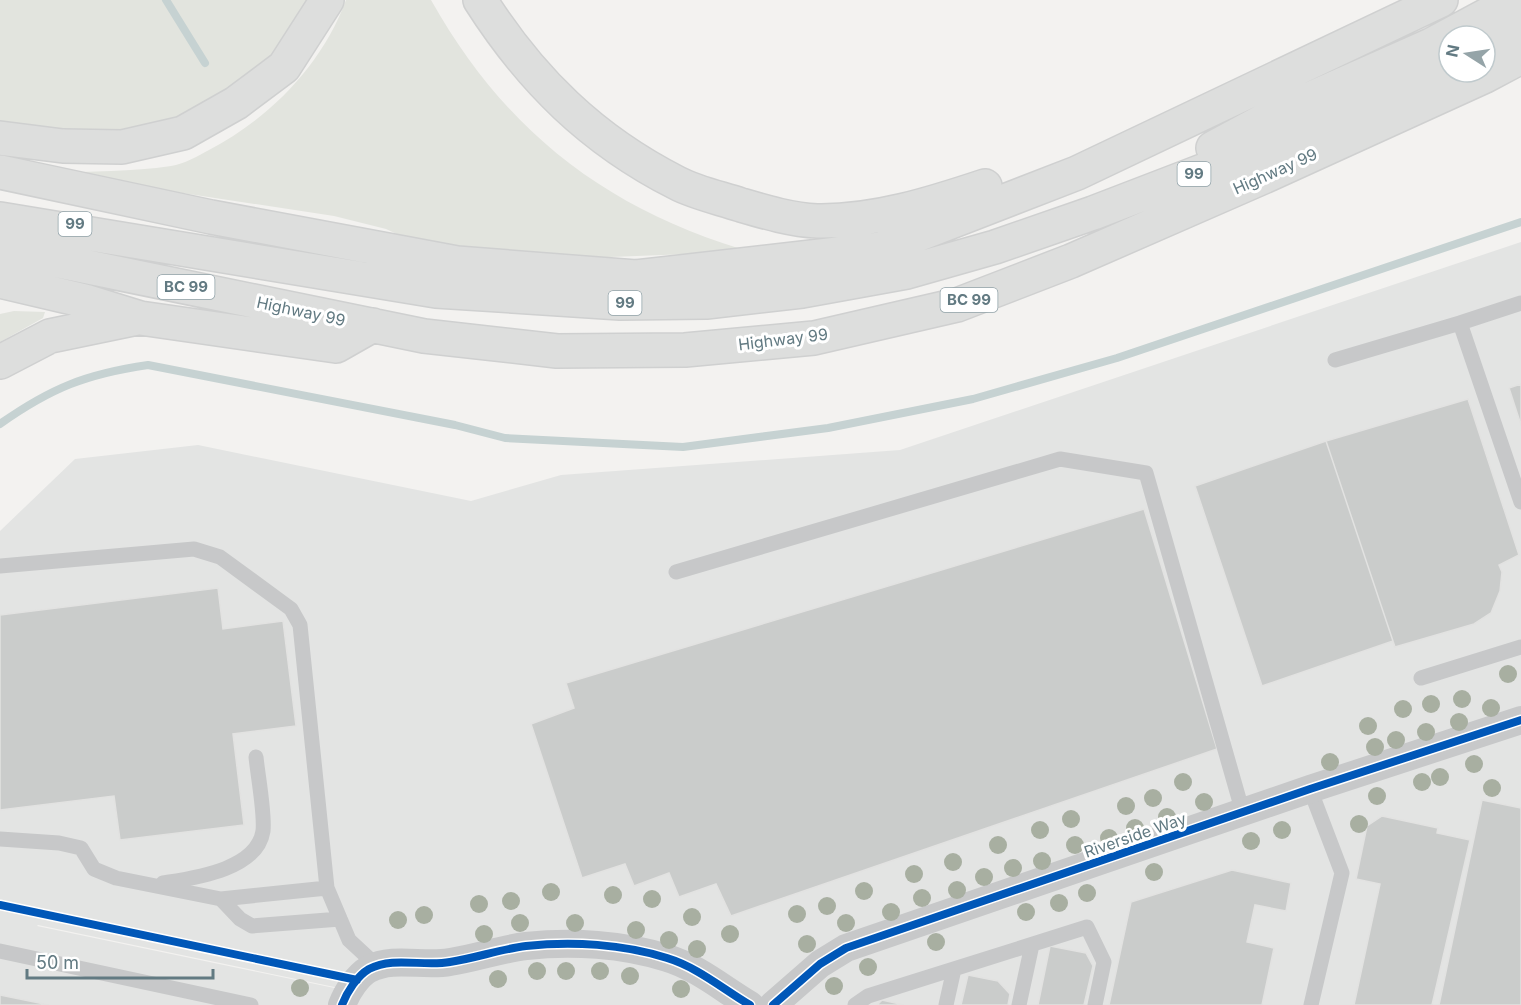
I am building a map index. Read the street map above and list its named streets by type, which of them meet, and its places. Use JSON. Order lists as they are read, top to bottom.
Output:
{
  "streets": {
    "highway": ["Highway 99", "99", "BC 99"],
    "street": ["Riverside Way"]
  },
  "scale_bar": "50 m",
  "north": "left"
}
